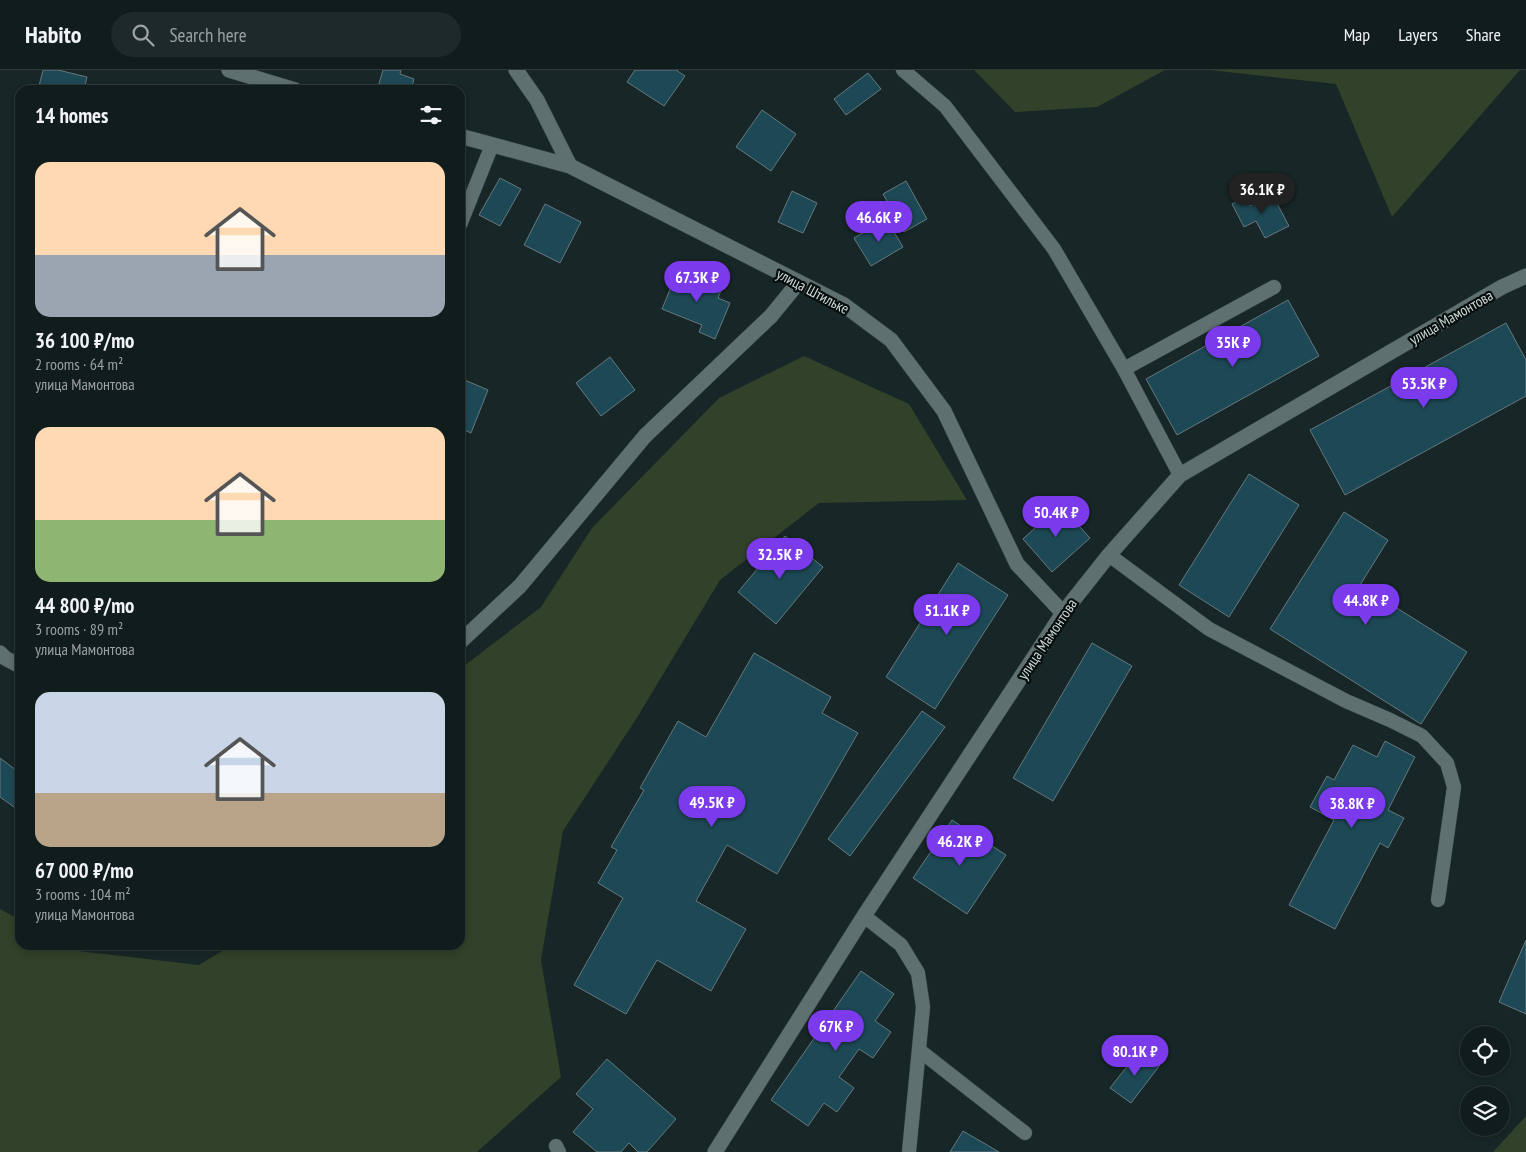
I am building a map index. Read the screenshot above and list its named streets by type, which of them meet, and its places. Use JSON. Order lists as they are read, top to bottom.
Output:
{
  "streets": {
    "street": ["улица Штильке", "улица Мамонтова"]
  },
  "crossings": [
    ["улица Штильке", "улица Мамонтова"]
  ],
  "page": {
    "header": "Habito",
    "search": "Search here",
    "nav": ["Map", "Layers", "Share"],
    "heading": "14 homes",
    "list": [
      {
        "name": "36 100 ₽/mo",
        "note": "2 rooms · 64 m² · улица Мамонтова"
      },
      {
        "name": "44 800 ₽/mo",
        "note": "3 rooms · 89 m² · улица Мамонтова"
      },
      {
        "name": "67 000 ₽/mo",
        "note": "3 rooms · 104 m² · улица Мамонтова"
      }
    ],
    "price": [
      "36.1K ₽",
      "46.6K ₽",
      "67.3K ₽",
      "35K ₽",
      "53.5K ₽",
      "50.4K ₽",
      "32.5K ₽",
      "44.8K ₽",
      "51.1K ₽",
      "49.5K ₽",
      "38.8K ₽",
      "46.2K ₽",
      "67K ₽",
      "80.1K ₽"
    ]
  }
}
